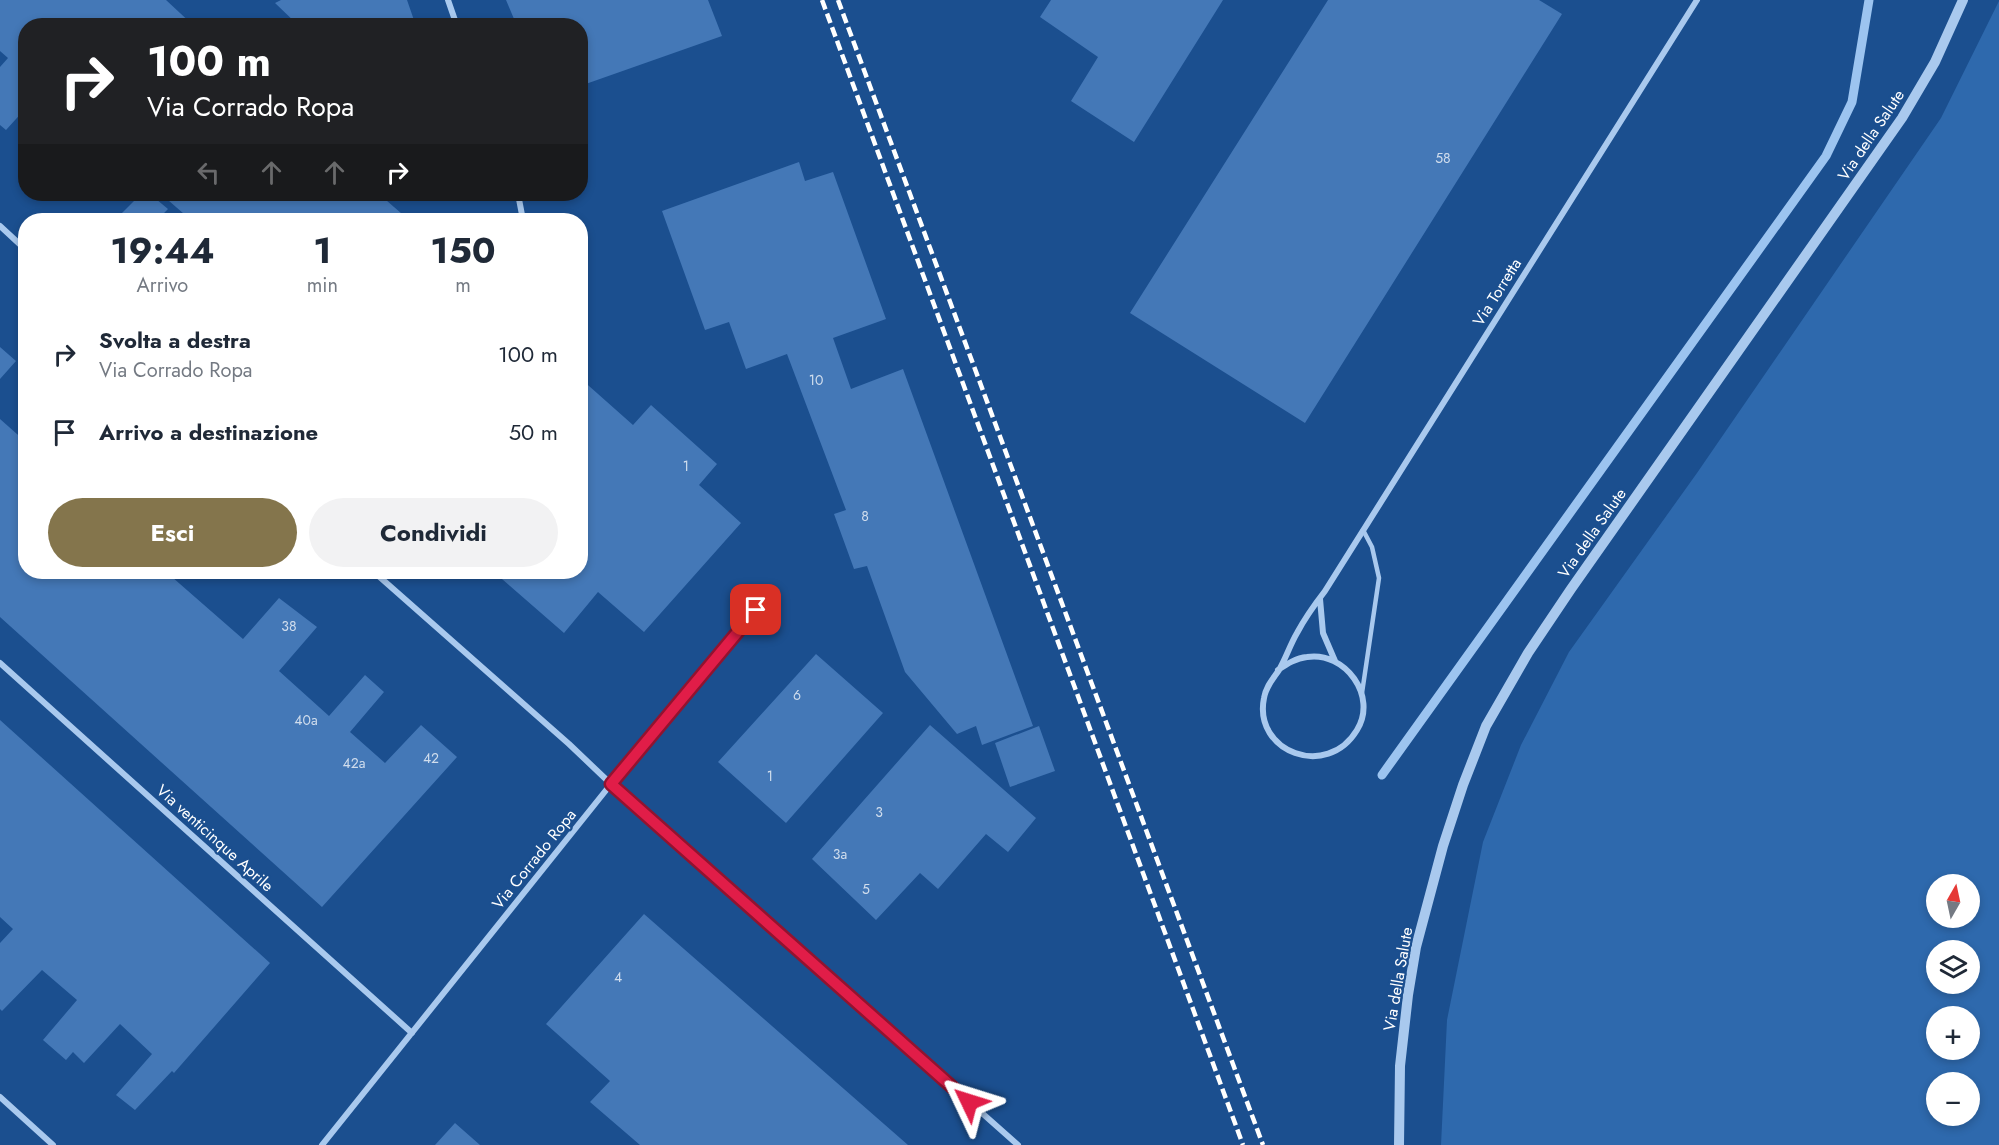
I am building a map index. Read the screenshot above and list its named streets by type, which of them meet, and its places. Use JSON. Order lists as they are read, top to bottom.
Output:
{
  "streets": {
    "street": [
      "Via della Salute",
      "Via Torretta",
      "Via venticinque Aprile",
      "Via Corrado Ropa"
    ]
  },
  "crossings": [
    ["Via venticinque Aprile", "Via Corrado Ropa"]
  ],
  "house_numbers": [
    "58",
    "10",
    "1",
    "8",
    "38",
    "6",
    "40a",
    "42",
    "42a",
    "1",
    "3",
    "3a",
    "5",
    "4"
  ],
  "north": "top",
  "page": {
    "turn": ["100 m", "Via Corrado Ropa"],
    "eta": [
      "19:44",
      "Arrivo",
      "1",
      "min",
      "150",
      "m"
    ],
    "list": [
      {
        "name": "Svolta a destra",
        "note": "Via Corrado Ropa",
        "value": "100 m"
      },
      {
        "name": "Arrivo a destinazione",
        "value": "50 m"
      }
    ],
    "buttons": ["Esci", "Condividi"],
    "map_buttons": ["+", "−"]
  }
}
